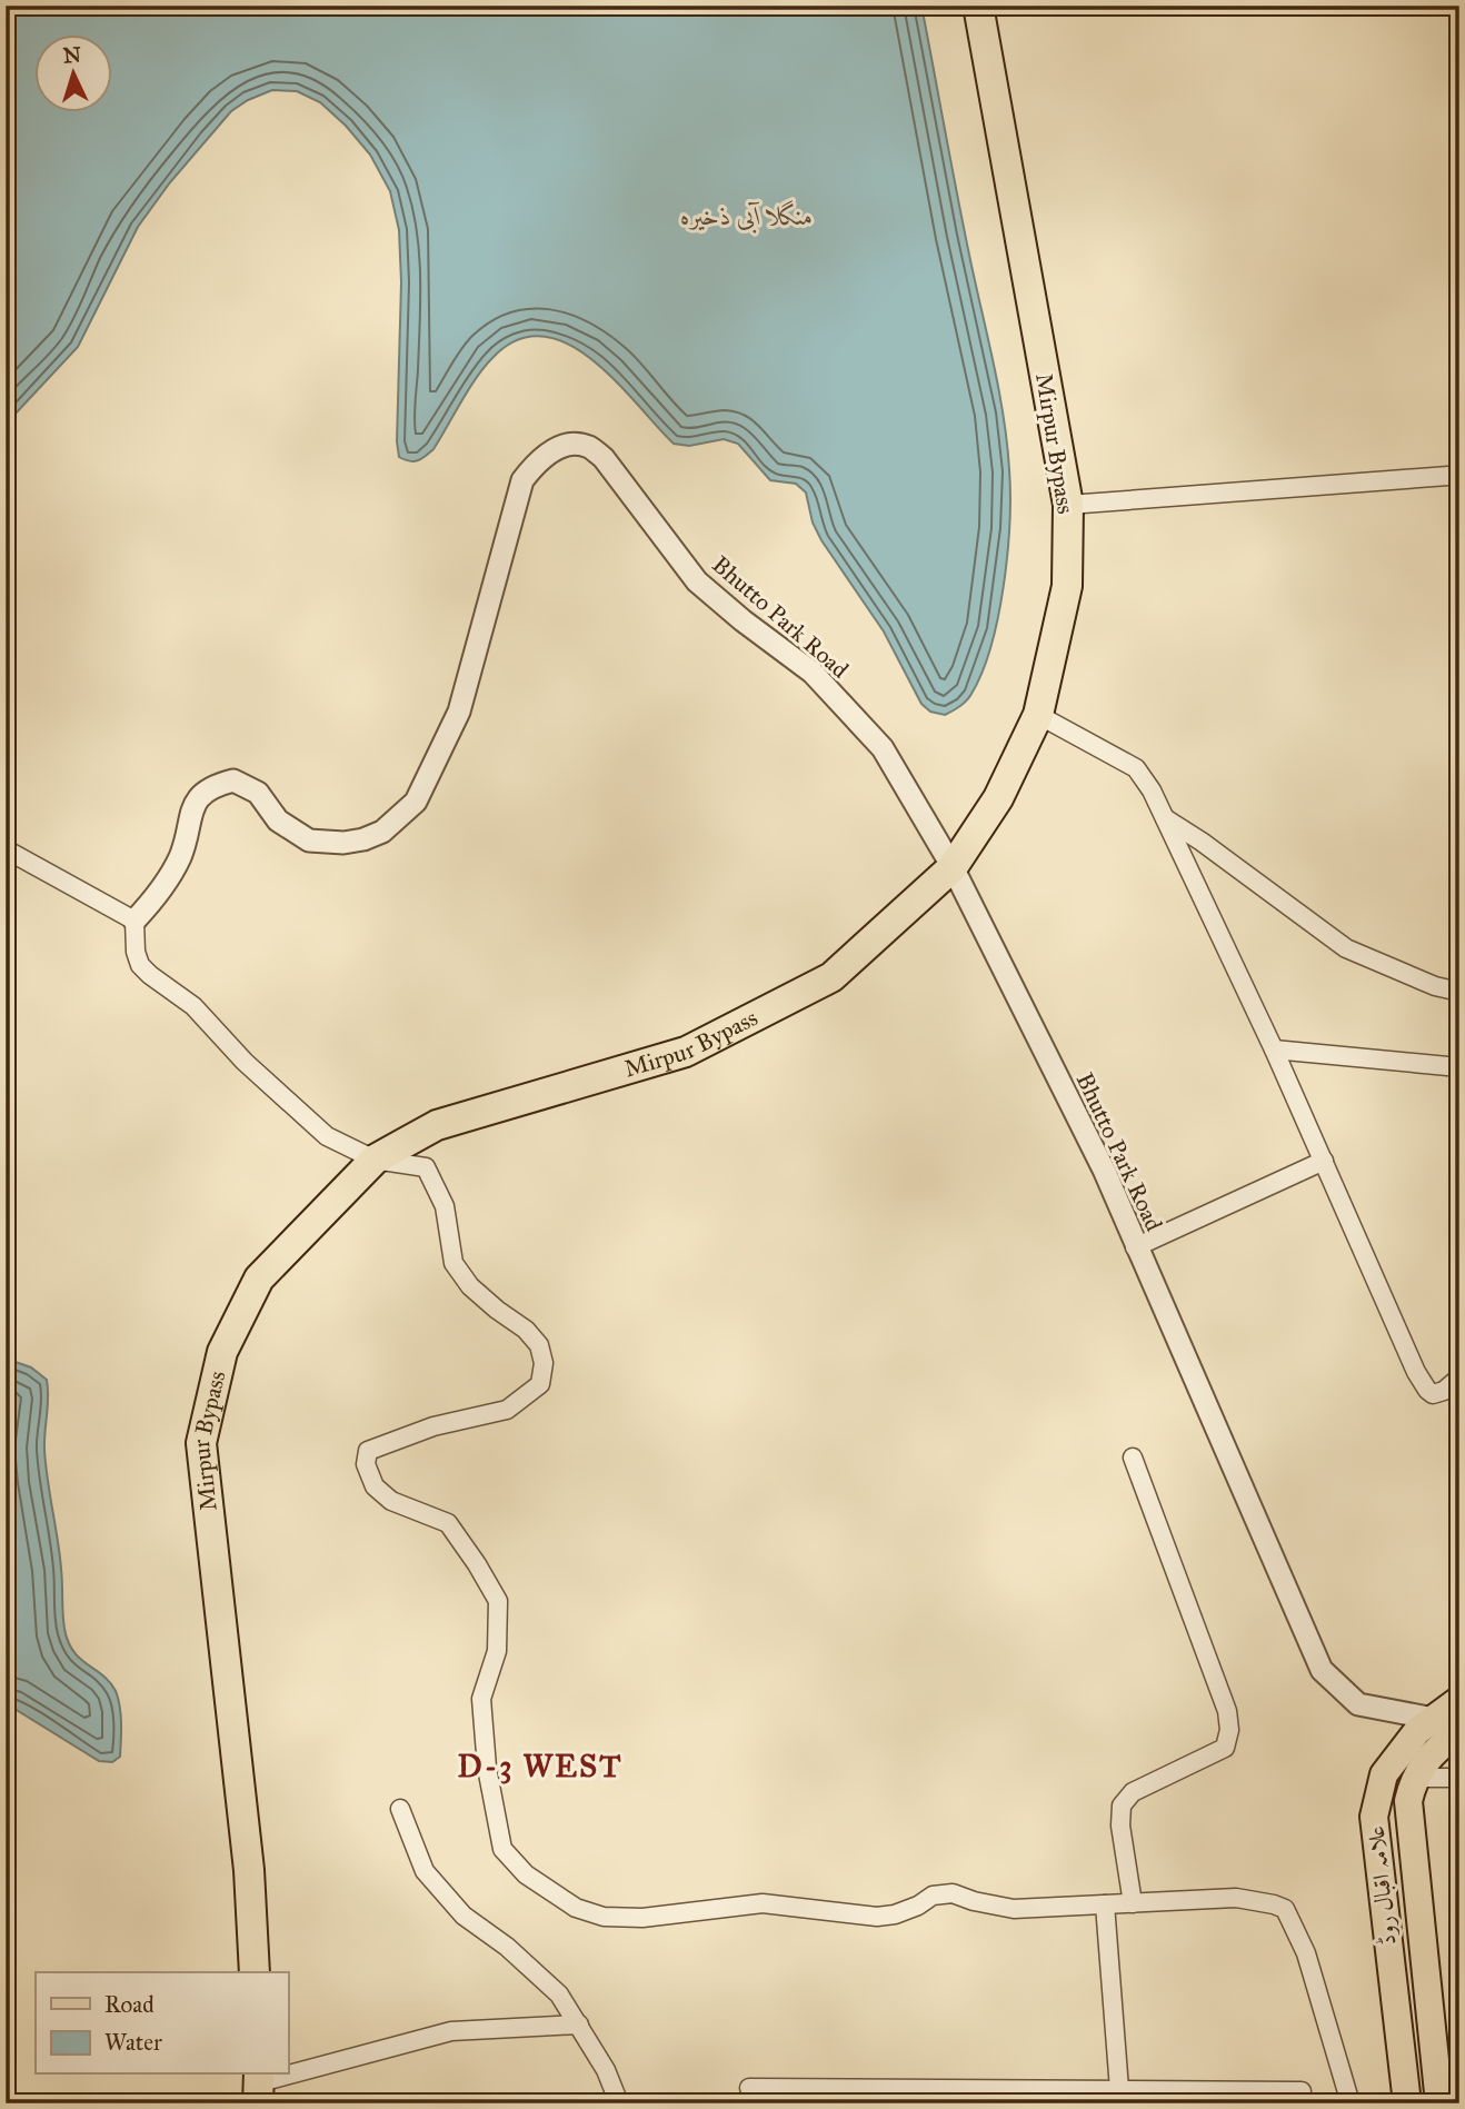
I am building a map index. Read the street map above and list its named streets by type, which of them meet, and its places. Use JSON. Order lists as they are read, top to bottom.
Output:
{
  "streets": {
    "highway": ["Mirpur Bypass"],
    "main road": ["علامہ اقبال روڈ"],
    "street": ["Bhutto Park Road"]
  },
  "crossings": [
    ["Mirpur Bypass", "Bhutto Park Road"],
    ["Bhutto Park Road", "علامہ اقبال روڈ"]
  ],
  "districts": ["D-3 WEST"],
  "water": ["منگلا آبی ذخیرہ"],
  "legend": ["Road", "Water"],
  "north": "top"
}
